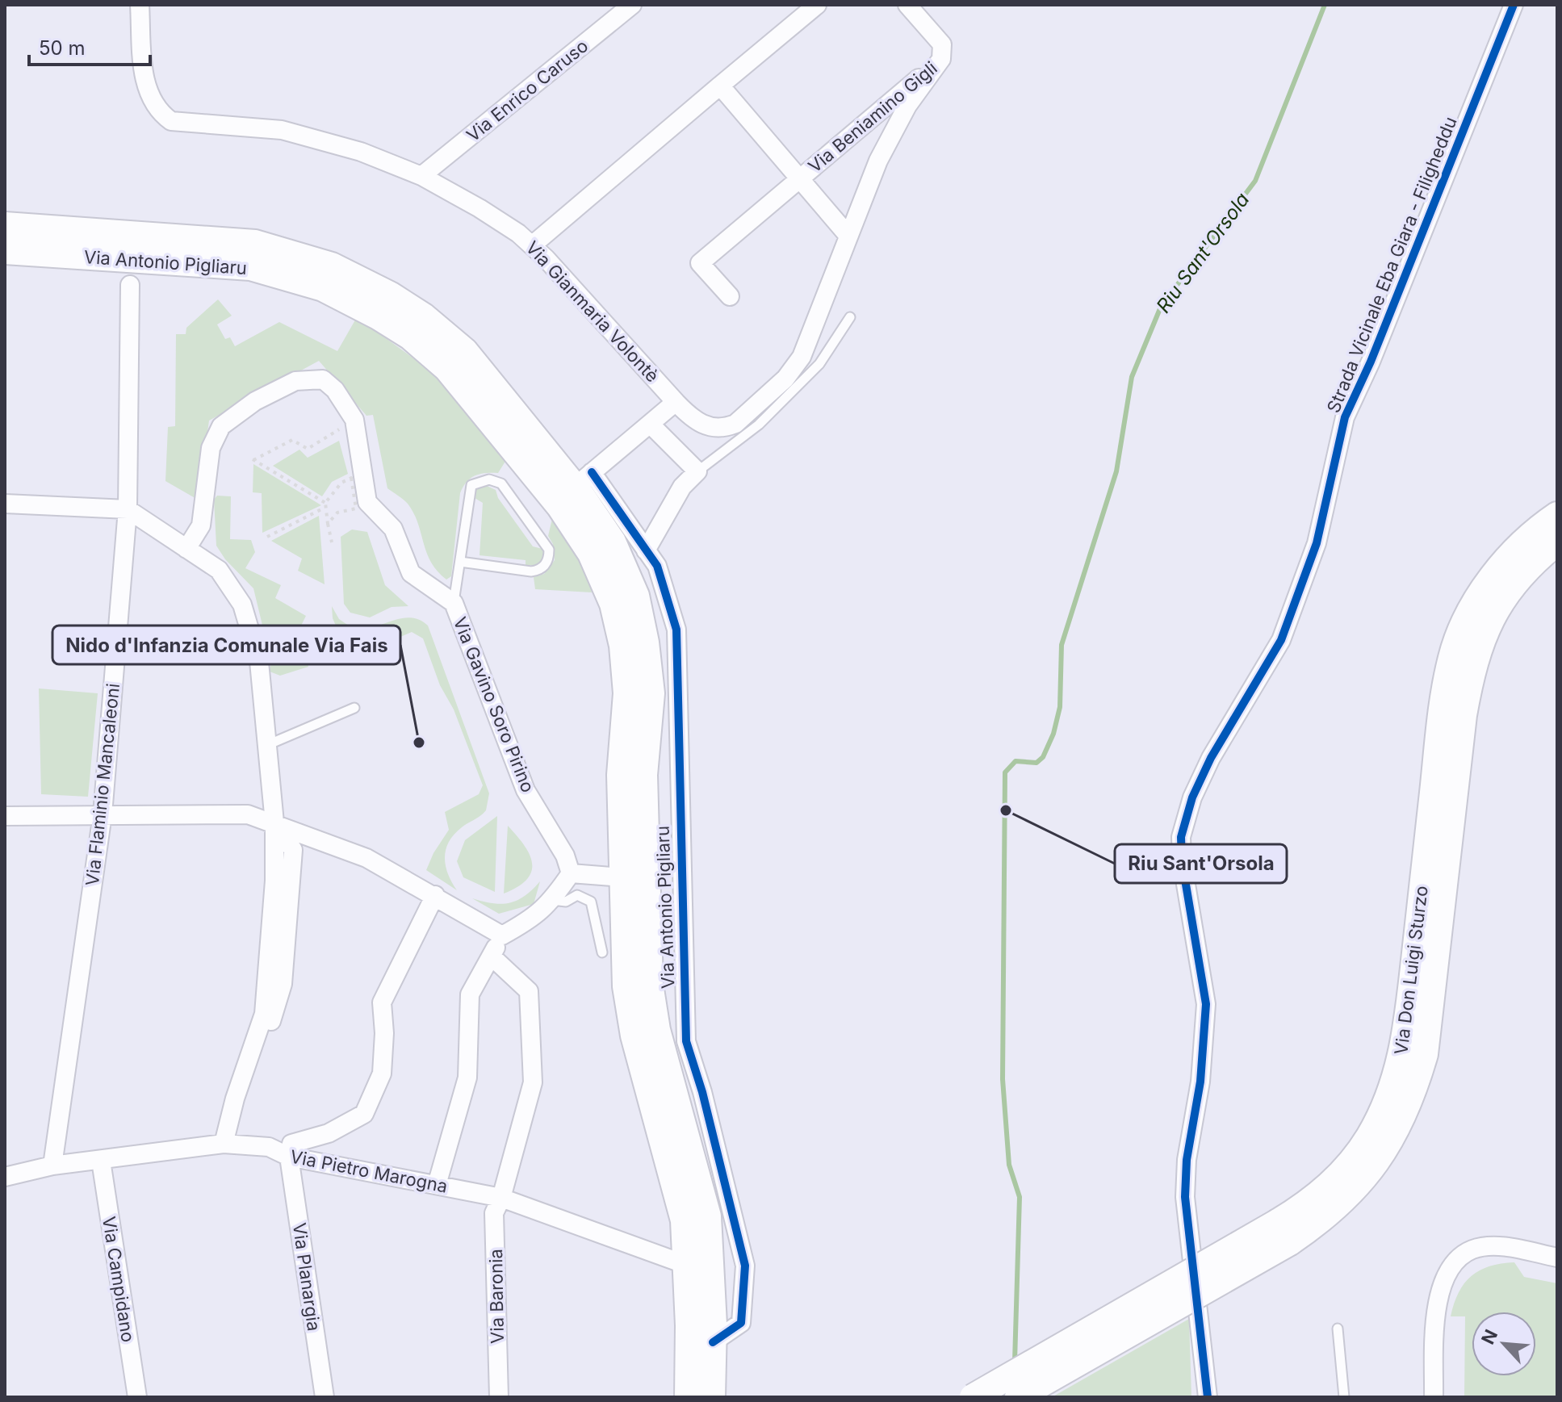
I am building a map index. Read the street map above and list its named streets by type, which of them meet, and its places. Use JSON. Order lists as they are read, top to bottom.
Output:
{
  "streets": {
    "main road": ["Via Antonio Pigliaru", "Via Don Luigi Sturzo"],
    "street": [
      "Via Enrico Caruso",
      "Via Beniamino Gigli",
      "Strada Vicinale Eba Giara - Filigheddu",
      "Via Gianmaria Volontè",
      "Via Gavino Soro Pirino",
      "Via Flaminio Mancaleoni",
      "Via Pietro Marogna",
      "Via Planargia",
      "Via Campidano",
      "Via Baronia"
    ]
  },
  "crossings": [
    ["Via Enrico Caruso", "Via Gianmaria Volontè"],
    ["Via Beniamino Gigli", "Via Gianmaria Volontè"],
    ["Via Antonio Pigliaru", "Via Pietro Marogna"],
    ["Via Flaminio Mancaleoni", "Via Pietro Marogna"],
    ["Via Pietro Marogna", "Via Planargia"],
    ["Via Pietro Marogna", "Via Campidano"],
    ["Via Pietro Marogna", "Via Baronia"]
  ],
  "water": ["Riu Sant'Orsola"],
  "places": ["Nido d'Infanzia Comunale Via Fais", "Riu Sant'Orsola"],
  "scale_bar": "50 m",
  "north": "top left"
}
